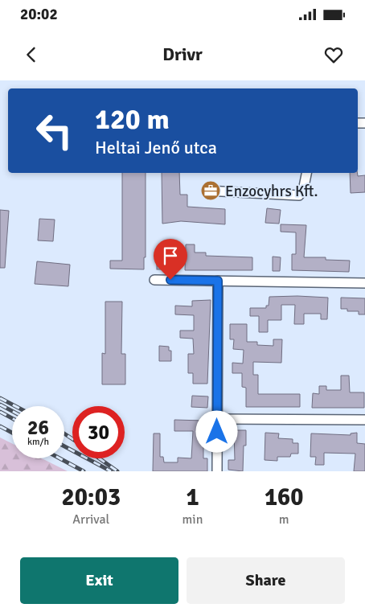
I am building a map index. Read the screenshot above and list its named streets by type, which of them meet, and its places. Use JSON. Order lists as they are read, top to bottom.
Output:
{
  "places": {
    "office": ["Enzocyhrs Kft."]
  },
  "page": {
    "status": "20:02",
    "header": "Drivr",
    "turn": ["120 m", "Heltai Jenő utca"],
    "speed": "26 km/h",
    "limit": "30",
    "eta": [
      "20:03",
      "Arrival",
      "1",
      "min",
      "160",
      "m"
    ],
    "buttons": ["Exit", "Share"]
  }
}
